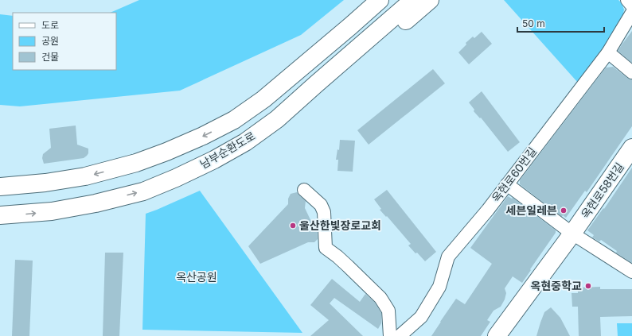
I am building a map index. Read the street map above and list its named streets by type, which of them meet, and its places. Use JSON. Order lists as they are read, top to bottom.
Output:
{
  "streets": {
    "main road": ["남부순환도로", "옥현로58번길"],
    "street": ["옥현로60번길"]
  },
  "parks": ["옥산공원"],
  "places": ["세븐일레븐", "울산한빛장로교회", "옥현중학교"],
  "legend": ["도로", "공원", "건물"],
  "scale_bar": "50 m"
}
